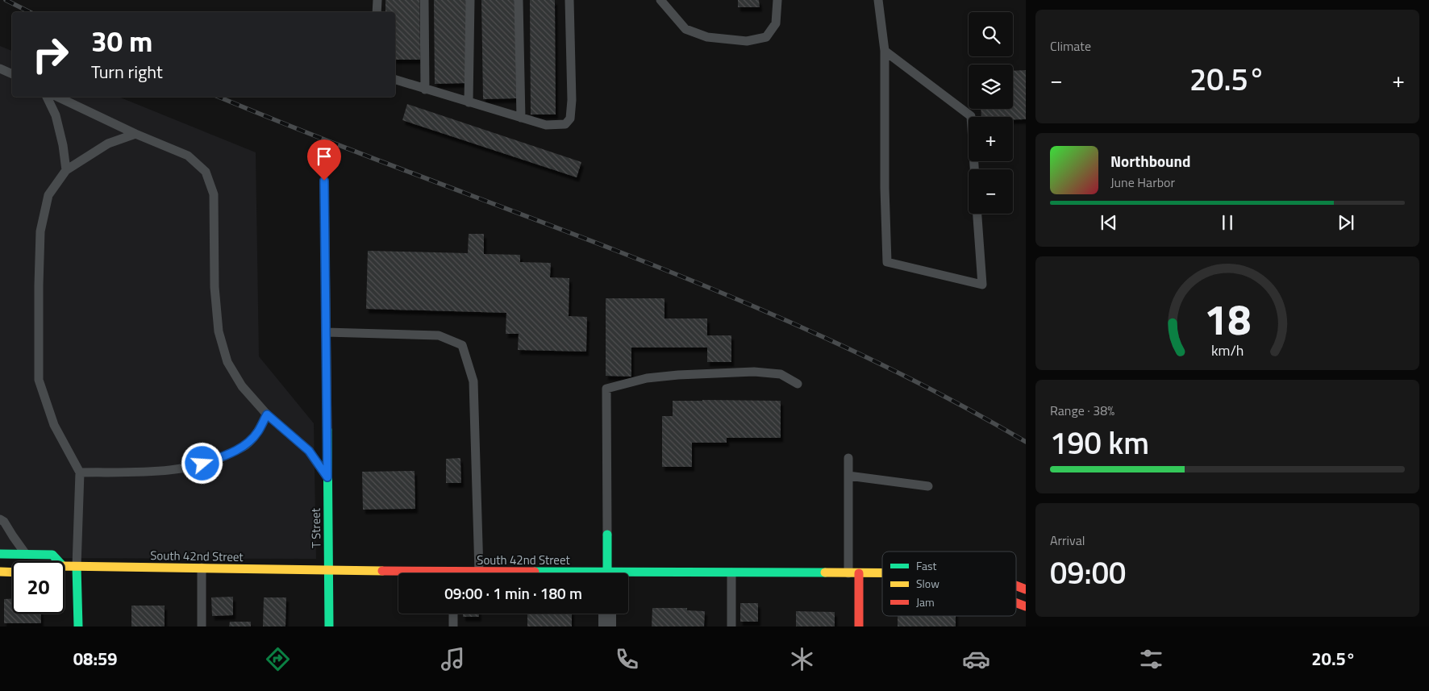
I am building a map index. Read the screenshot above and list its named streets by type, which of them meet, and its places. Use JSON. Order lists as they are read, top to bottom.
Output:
{
  "streets": {
    "street": ["T Street", "South 42nd Street"]
  },
  "crossings": [
    ["T Street", "South 42nd Street"]
  ],
  "legend": ["Fast", "Slow", "Jam"],
  "page": {
    "tile": [
      "Climate",
      ["Range · 38%", "190 km"],
      ["Arrival", "09:00"]
    ],
    "map_buttons": ["+", "−"],
    "turn": ["30 m", "Turn right"],
    "heat": ["−", "20.5°", "+"],
    "song": ["Northbound", "June Harbor"],
    "limit": "20",
    "trip": "09:00 · 1 min · 180 m",
    "tabs": ["08:59", "20.5°"],
    "gauge": ["18", "km/h"]
  }
}
